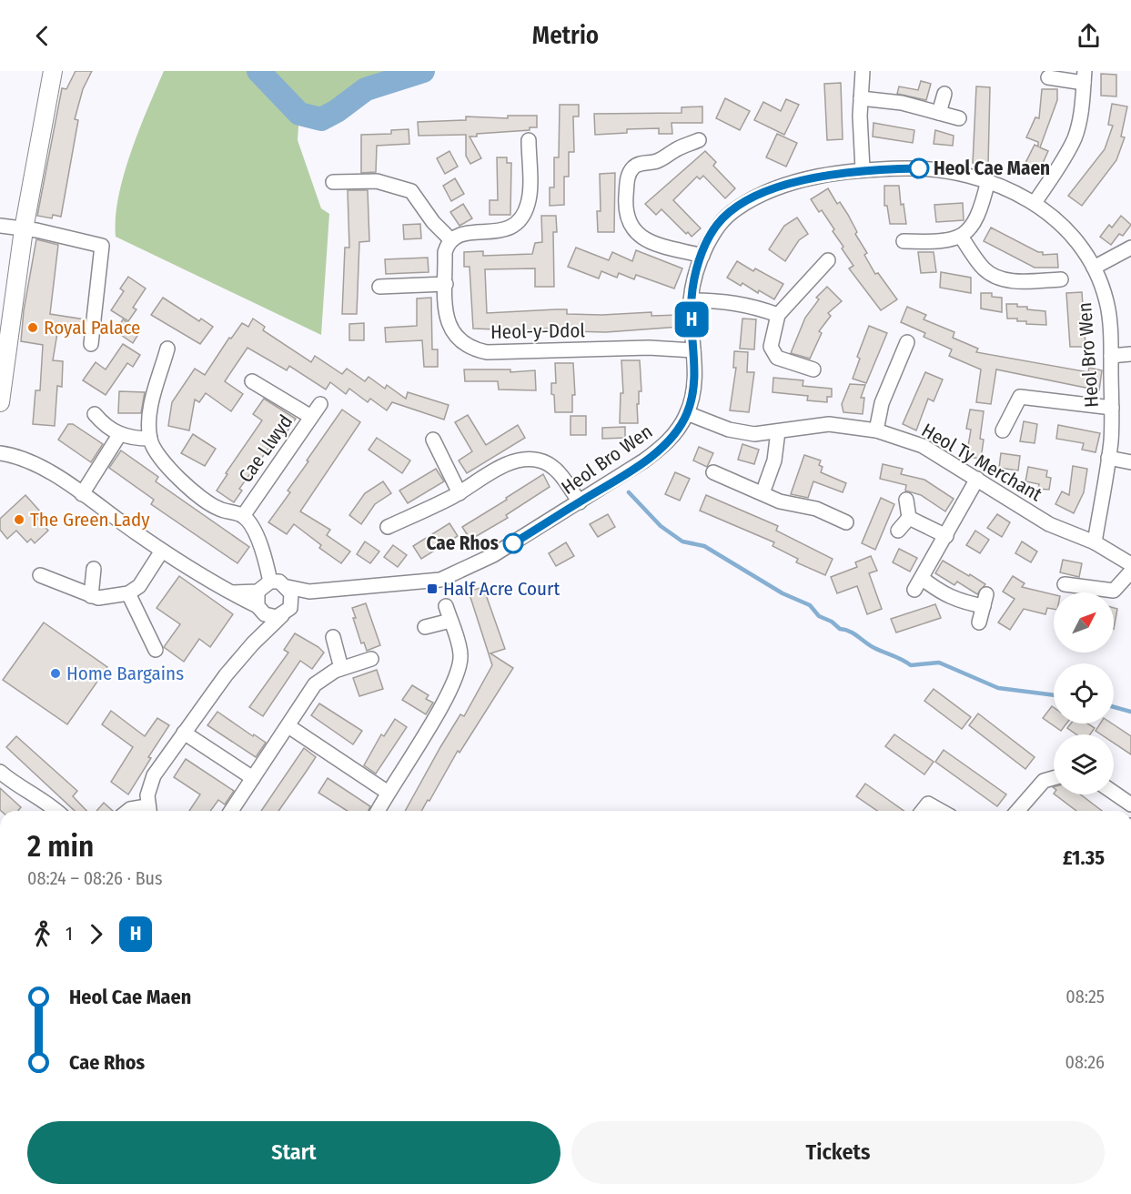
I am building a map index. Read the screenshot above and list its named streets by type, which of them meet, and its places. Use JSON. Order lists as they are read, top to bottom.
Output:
{
  "streets": {
    "street": [
      "Heol-y-Ddol",
      "Heol Bro Wen",
      "Cae Llwyd",
      "Heol Ty Merchant"
    ]
  },
  "crossings": [
    ["Heol-y-Ddol", "Heol Bro Wen"],
    ["Heol Bro Wen", "Heol Ty Merchant"]
  ],
  "places": {
    "other": [
      "Heol Cae Maen",
      "Royal Palace",
      "The Green Lady",
      "Cae Rhos",
      "Home Bargains"
    ],
    "transit": ["Half Acre Court"]
  },
  "lines": ["bus line H"],
  "north": "top right",
  "page": {
    "header": "Metrio",
    "on_map": "H",
    "heading": ["2 min", "08:24 – 08:26 · Bus", "£1.35"],
    "legs": ["1", "H"],
    "list": [
      {
        "name": "Heol Cae Maen",
        "value": "08:25"
      },
      {
        "name": "Cae Rhos",
        "value": "08:26"
      }
    ],
    "buttons": ["Start", "Tickets"]
  }
}
